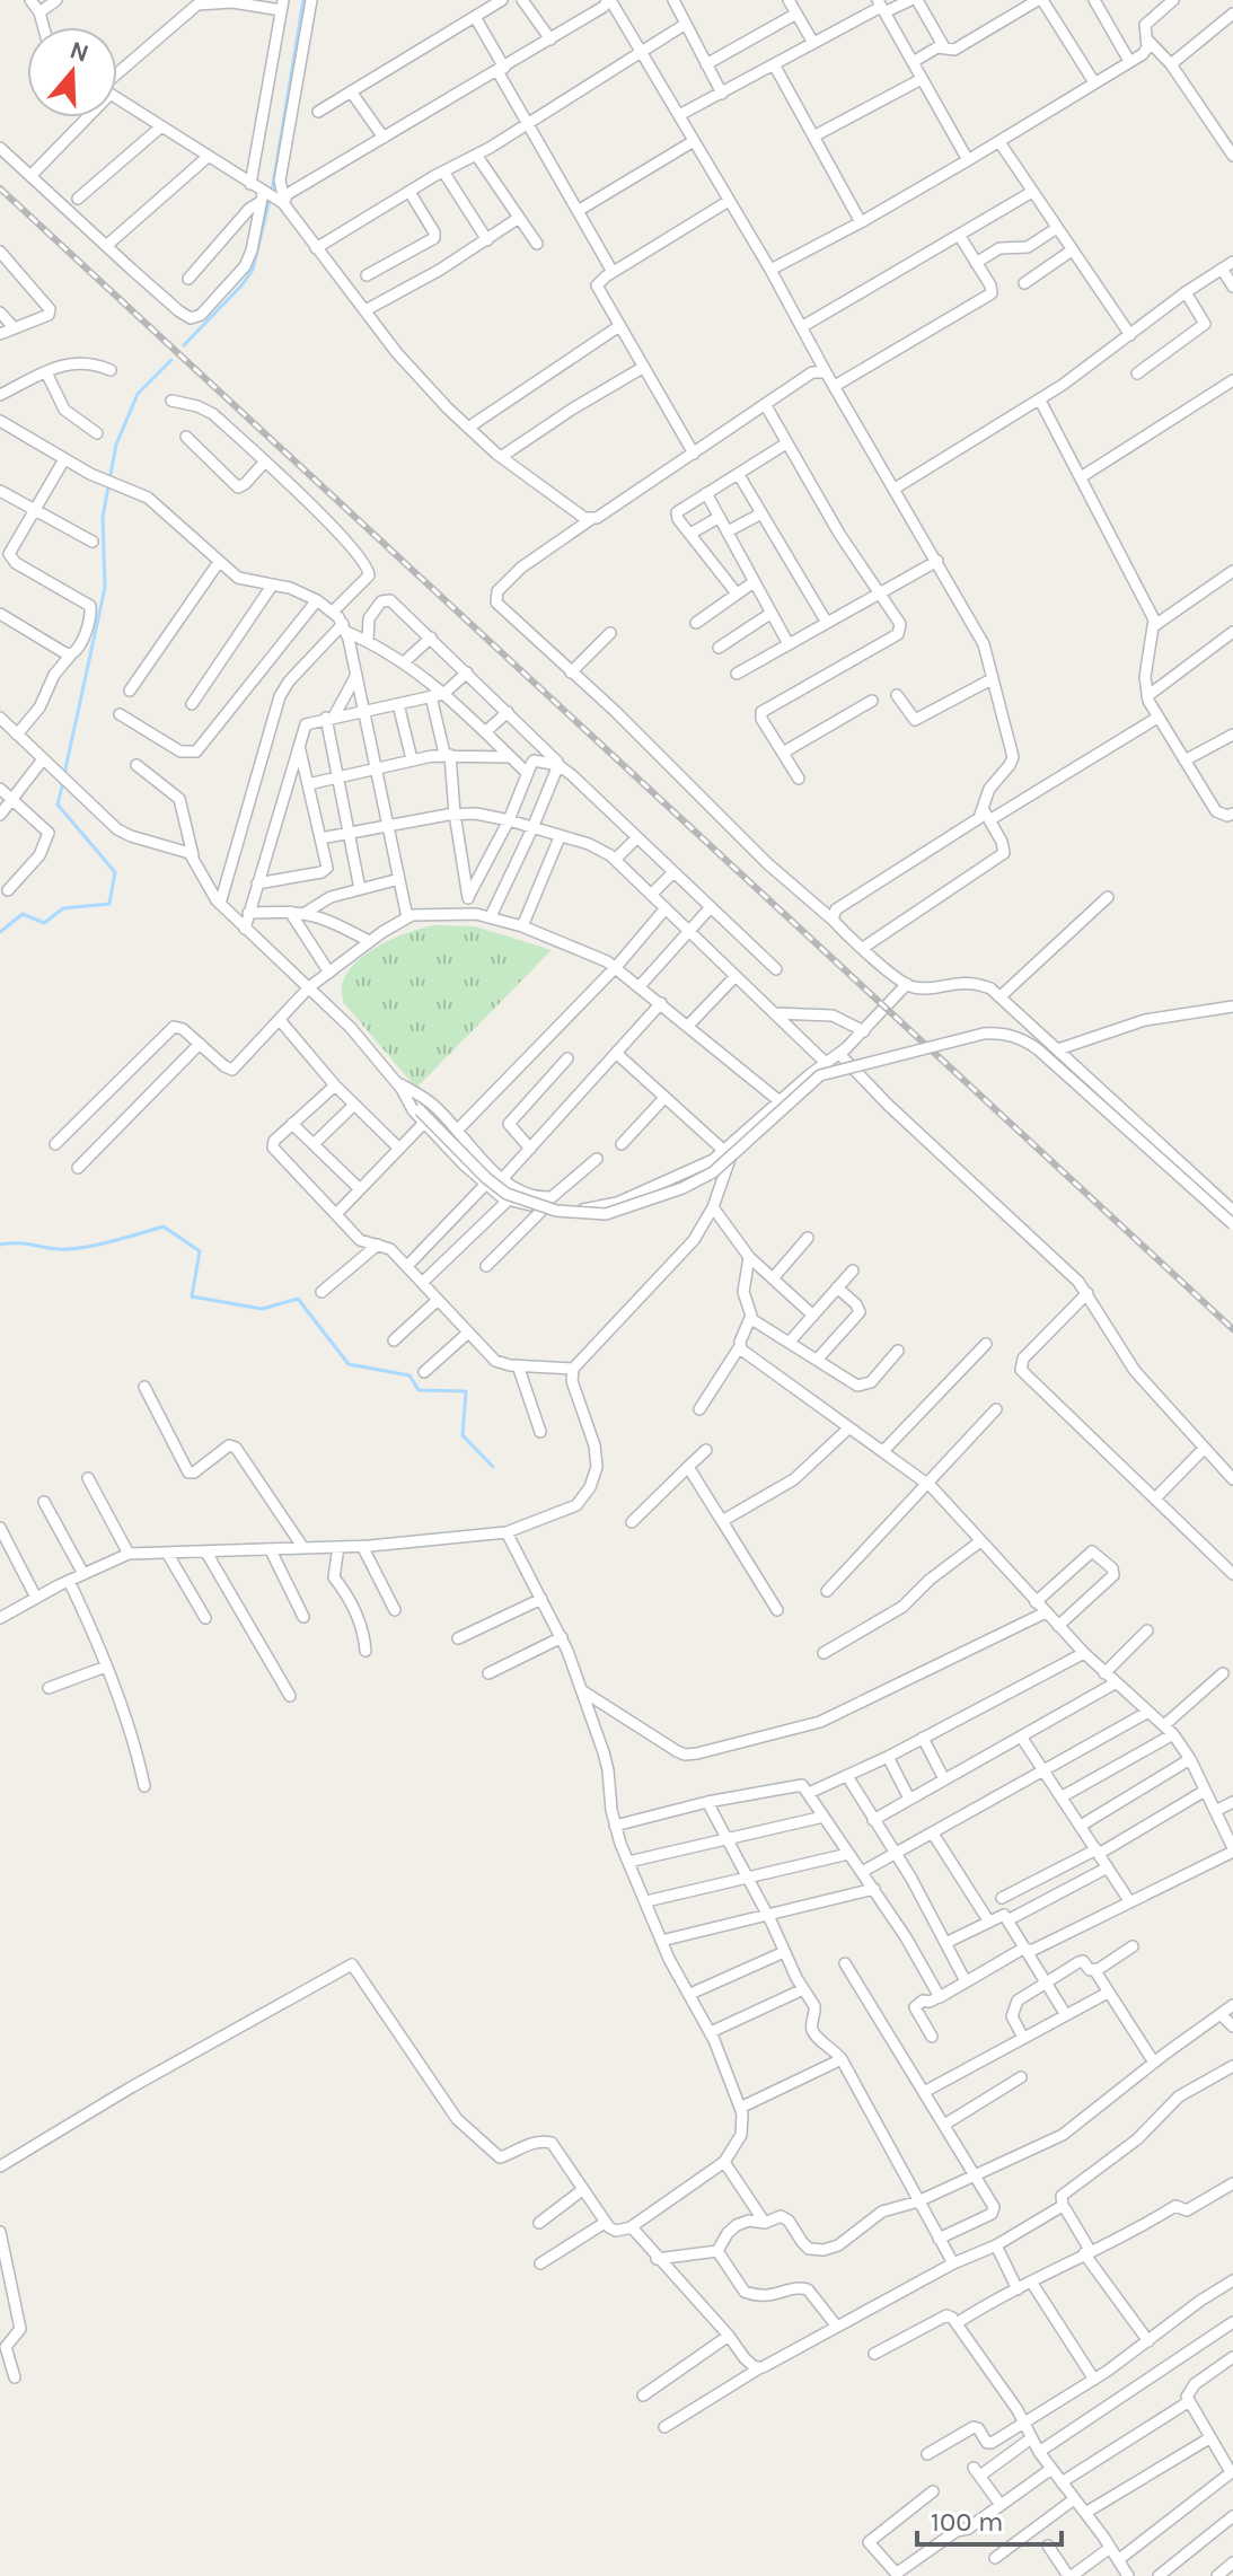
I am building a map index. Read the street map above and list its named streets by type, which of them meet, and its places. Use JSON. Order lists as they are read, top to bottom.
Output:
{
  "scale_bar": "100 m",
  "north": "top"
}
